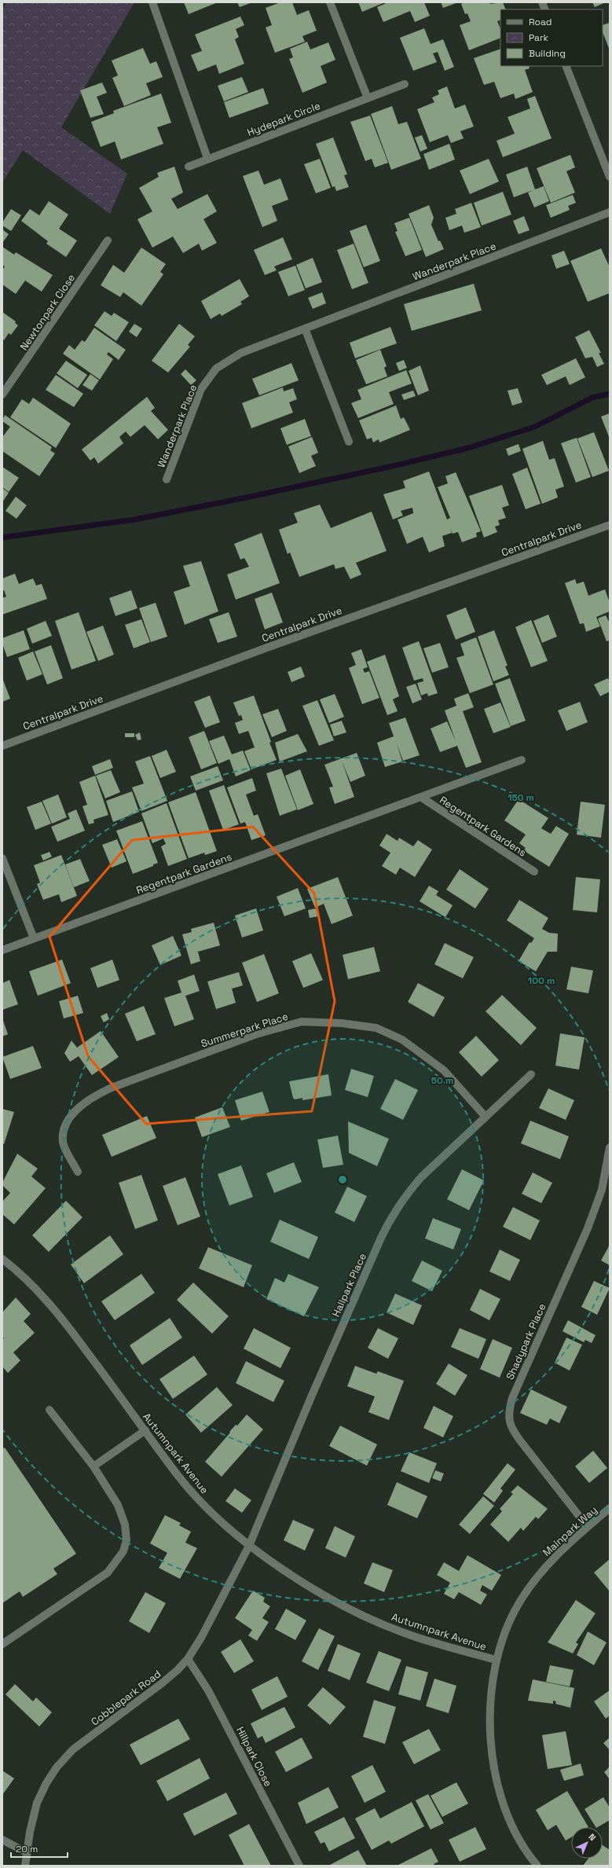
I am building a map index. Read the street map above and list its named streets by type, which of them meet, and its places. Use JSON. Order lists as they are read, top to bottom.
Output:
{
  "streets": {
    "street": [
      "Hydepark Circle",
      "Wanderpark Place",
      "Newtonpark Close",
      "Centralpark Drive",
      "Regentpark Gardens",
      "Summerpark Place",
      "Hallpark Place",
      "Shadypark Place",
      "Autumnpark Avenue",
      "Mainpark Way",
      "Cobblepark Road",
      "Hillpark Close"
    ]
  },
  "crossings": [
    ["Summerpark Place", "Hallpark Place"],
    ["Hallpark Place", "Autumnpark Avenue"],
    ["Hallpark Place", "Cobblepark Road"],
    ["Shadypark Place", "Mainpark Way"],
    ["Autumnpark Avenue", "Mainpark Way"],
    ["Autumnpark Avenue", "Cobblepark Road"],
    ["Cobblepark Road", "Hillpark Close"]
  ],
  "legend": ["Road", "Park", "Building"],
  "scale_bar": "20 m",
  "north": "top right",
  "rings": ["150 m", "100 m", "50 m"]
}
